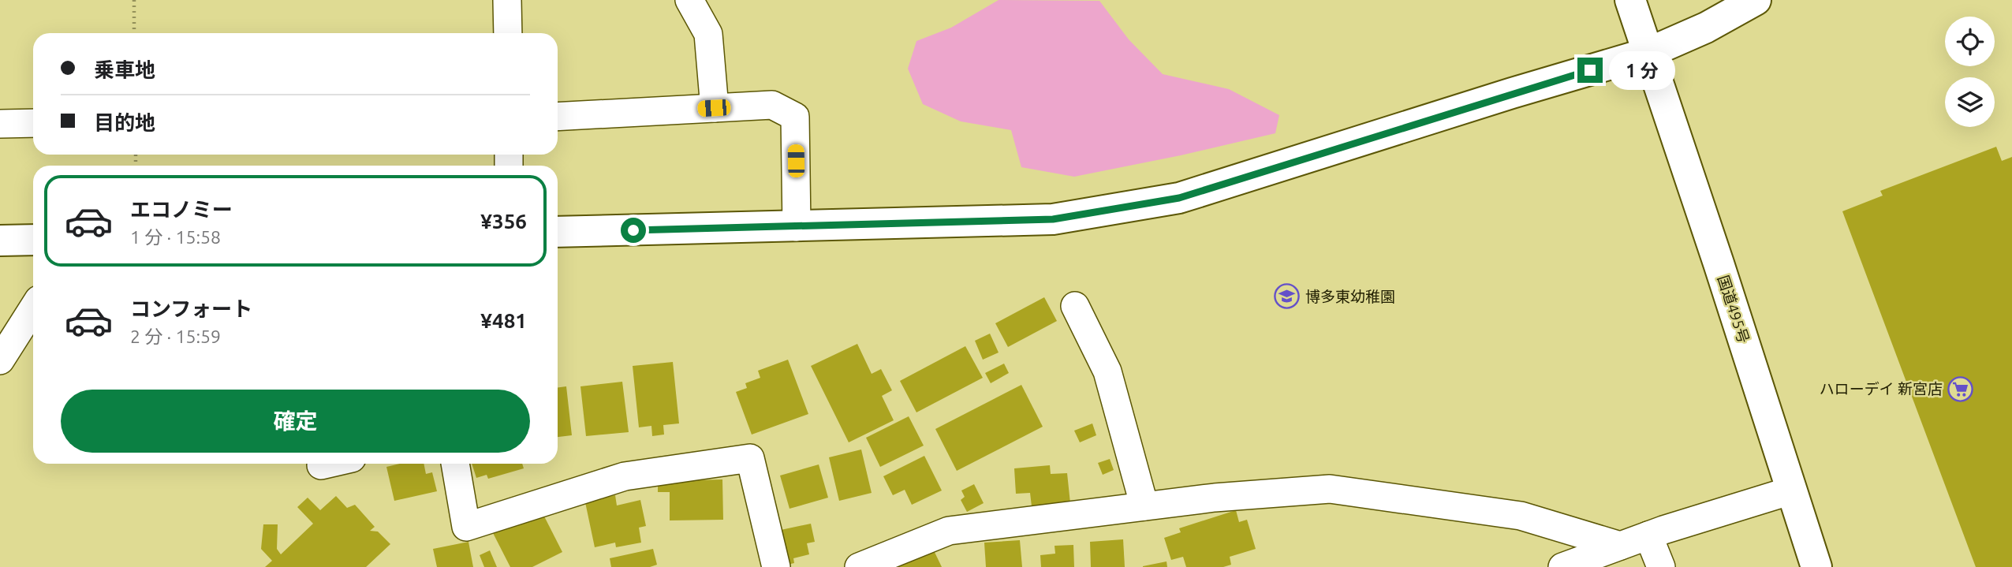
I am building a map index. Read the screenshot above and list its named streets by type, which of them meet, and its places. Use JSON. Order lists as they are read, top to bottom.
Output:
{
  "streets": {
    "main road": ["国道495号"]
  },
  "places": {
    "school or university": ["博多東幼稚園"],
    "supermarket": ["ハローデイ 新宮店"]
  },
  "page": {
    "banner": ["乗車地", "目的地"],
    "bubble": "1 分",
    "list": [
      {
        "name": "エコノミー",
        "note": "1 分 · 15:58",
        "value": "¥356"
      },
      {
        "name": "コンフォート",
        "note": "2 分 · 15:59",
        "value": "¥481"
      }
    ],
    "buttons": "確定"
  }
}
